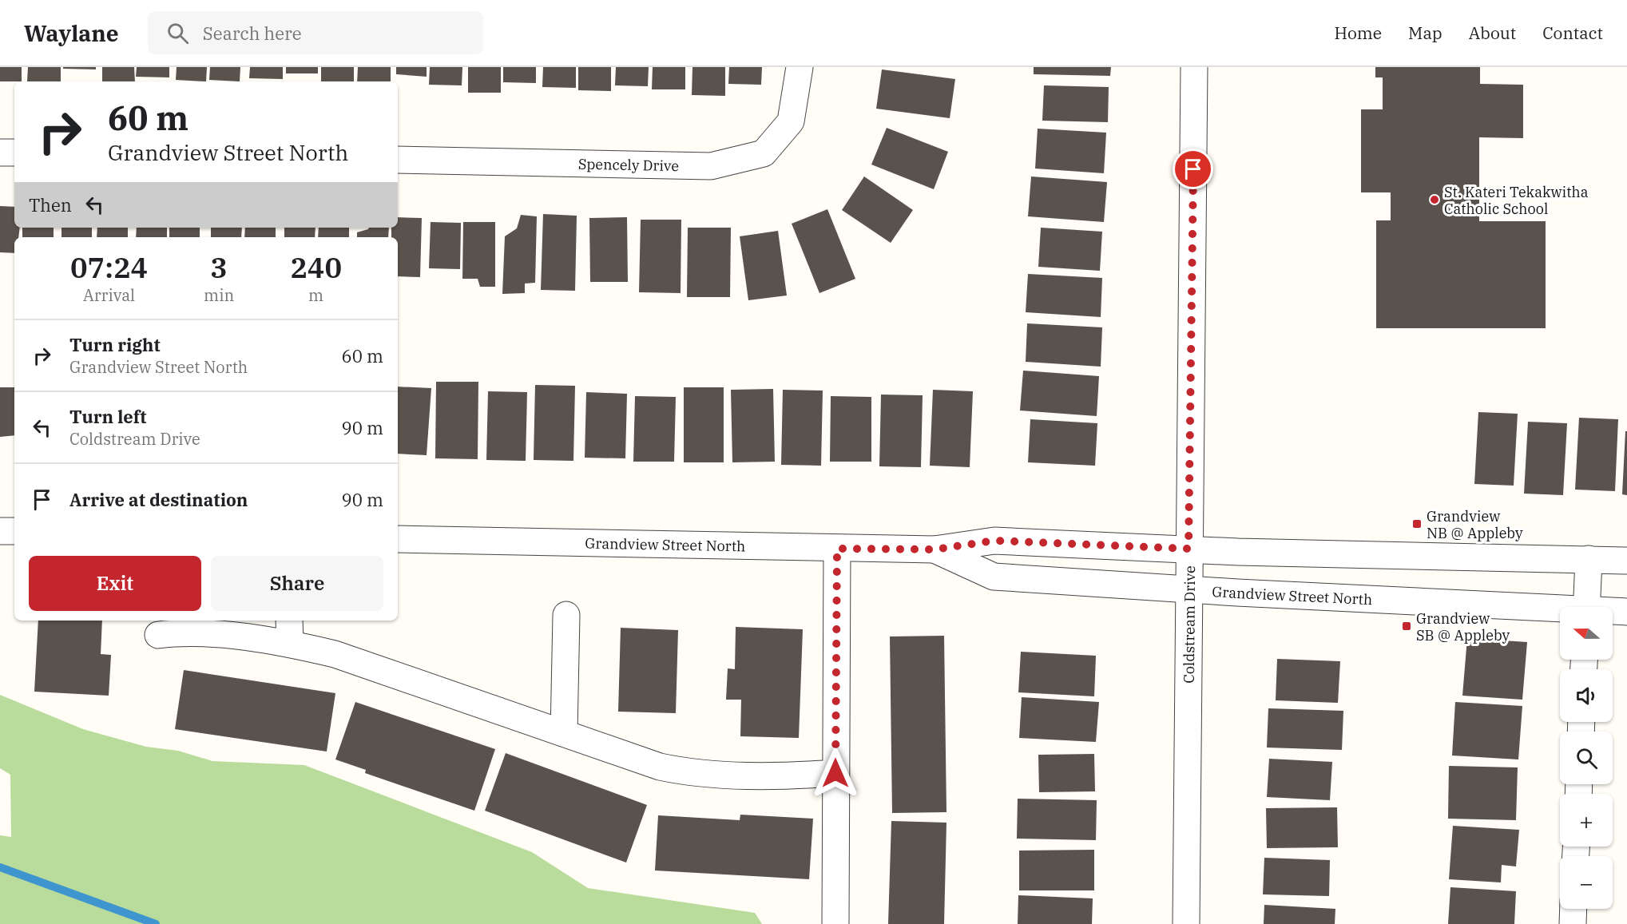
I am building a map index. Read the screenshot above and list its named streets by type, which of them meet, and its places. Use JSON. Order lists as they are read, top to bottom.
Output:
{
  "streets": {
    "street": ["Spencely Drive", "Grandview Street North", "Coldstream Drive"]
  },
  "crossings": [
    ["Grandview Street North", "Coldstream Drive"]
  ],
  "places": {
    "other": ["St. Kateri Tekakwitha Catholic School"],
    "transit": ["Grandview NB @ Appleby", "Grandview SB @ Appleby"]
  },
  "north": "left",
  "page": {
    "header": "Waylane",
    "search": "Search here",
    "nav": [
      "Home",
      "Map",
      "About",
      "Contact"
    ],
    "turn": ["60 m", "Grandview Street North"],
    "then": "Then",
    "eta": [
      "07:24",
      "Arrival",
      "3",
      "min",
      "240",
      "m"
    ],
    "list": [
      {
        "name": "Turn right",
        "note": "Grandview Street North",
        "value": "60 m"
      },
      {
        "name": "Turn left",
        "note": "Coldstream Drive",
        "value": "90 m"
      },
      {
        "name": "Arrive at destination",
        "value": "90 m"
      }
    ],
    "buttons": ["Exit", "Share"],
    "map_buttons": ["+", "−"]
  }
}
